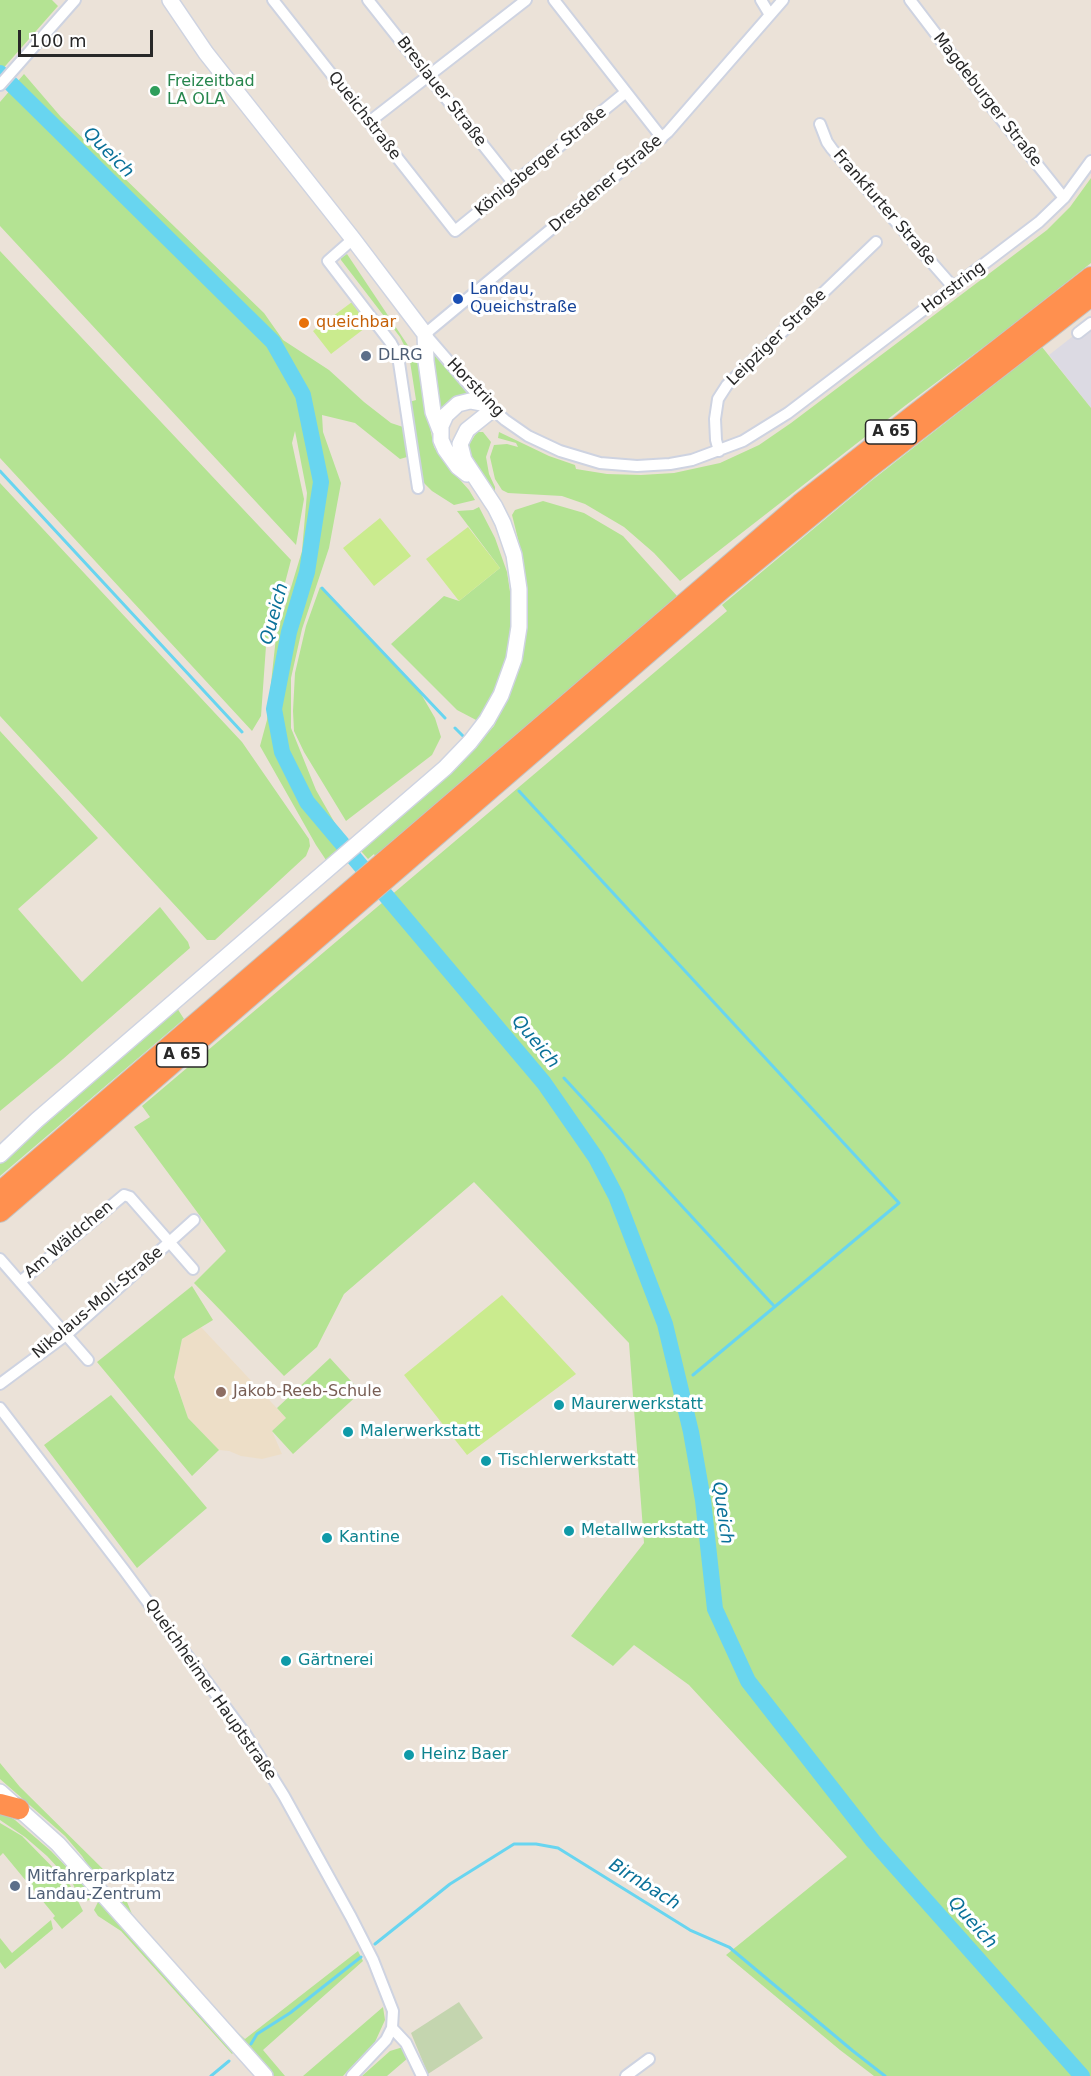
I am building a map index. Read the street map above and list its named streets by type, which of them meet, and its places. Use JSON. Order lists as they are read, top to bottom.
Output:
{
  "streets": {
    "highway": ["A 65"],
    "street": [
      "Breslauer Straße",
      "Magdeburger Straße",
      "Queichstraße",
      "Königsberger Straße",
      "Dresdener Straße",
      "Frankfurter Straße",
      "Horstring",
      "Leipziger Straße",
      "Am Wäldchen",
      "Nikolaus-Moll-Straße",
      "Queichheimer Hauptstraße"
    ]
  },
  "crossings": [
    ["Breslauer Straße", "Königsberger Straße"],
    ["Magdeburger Straße", "Horstring"],
    ["Queichstraße", "Königsberger Straße"],
    ["Dresdener Straße", "Horstring"],
    ["Frankfurter Straße", "Horstring"],
    ["Horstring", "Leipziger Straße"],
    ["Am Wäldchen", "Nikolaus-Moll-Straße"]
  ],
  "water": ["Queich", "Birnbach"],
  "places": [
    "Freizeitbad LA OLA",
    "Landau, Queichstraße",
    "queichbar",
    "DLRG",
    "Jakob-Reeb-Schule",
    "Maurerwerkstatt",
    "Malerwerkstatt",
    "Tischlerwerkstatt",
    "Metallwerkstatt",
    "Kantine",
    "Gärtnerei",
    "Heinz Baer",
    "Mitfahrerparkplatz Landau-Zentrum"
  ],
  "scale_bar": "100 m"
}
